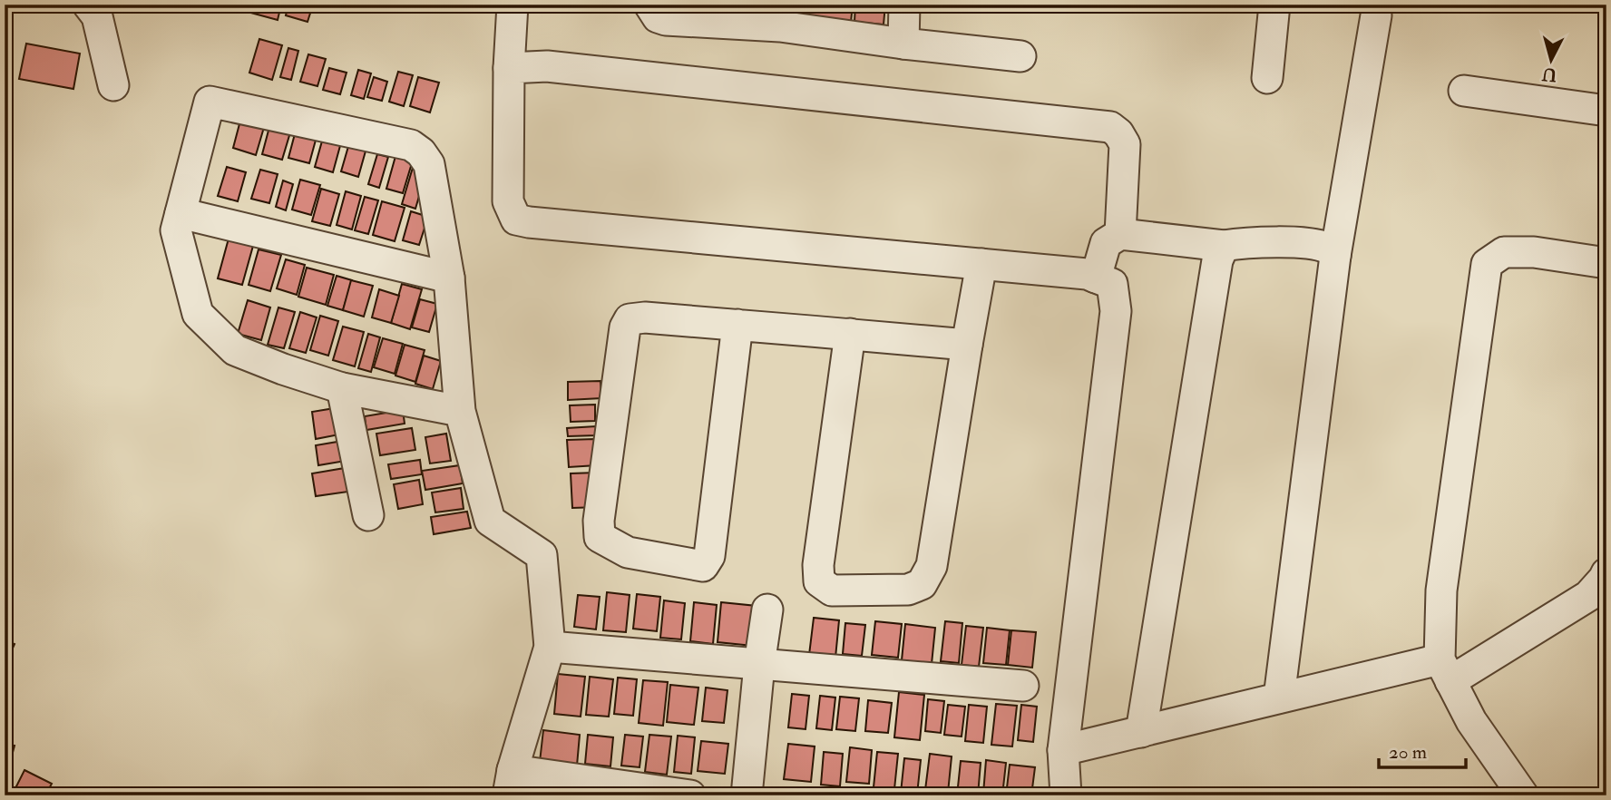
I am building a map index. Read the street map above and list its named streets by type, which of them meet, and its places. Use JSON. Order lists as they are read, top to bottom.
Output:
{
  "scale_bar": "20 m",
  "north": "bottom"
}
